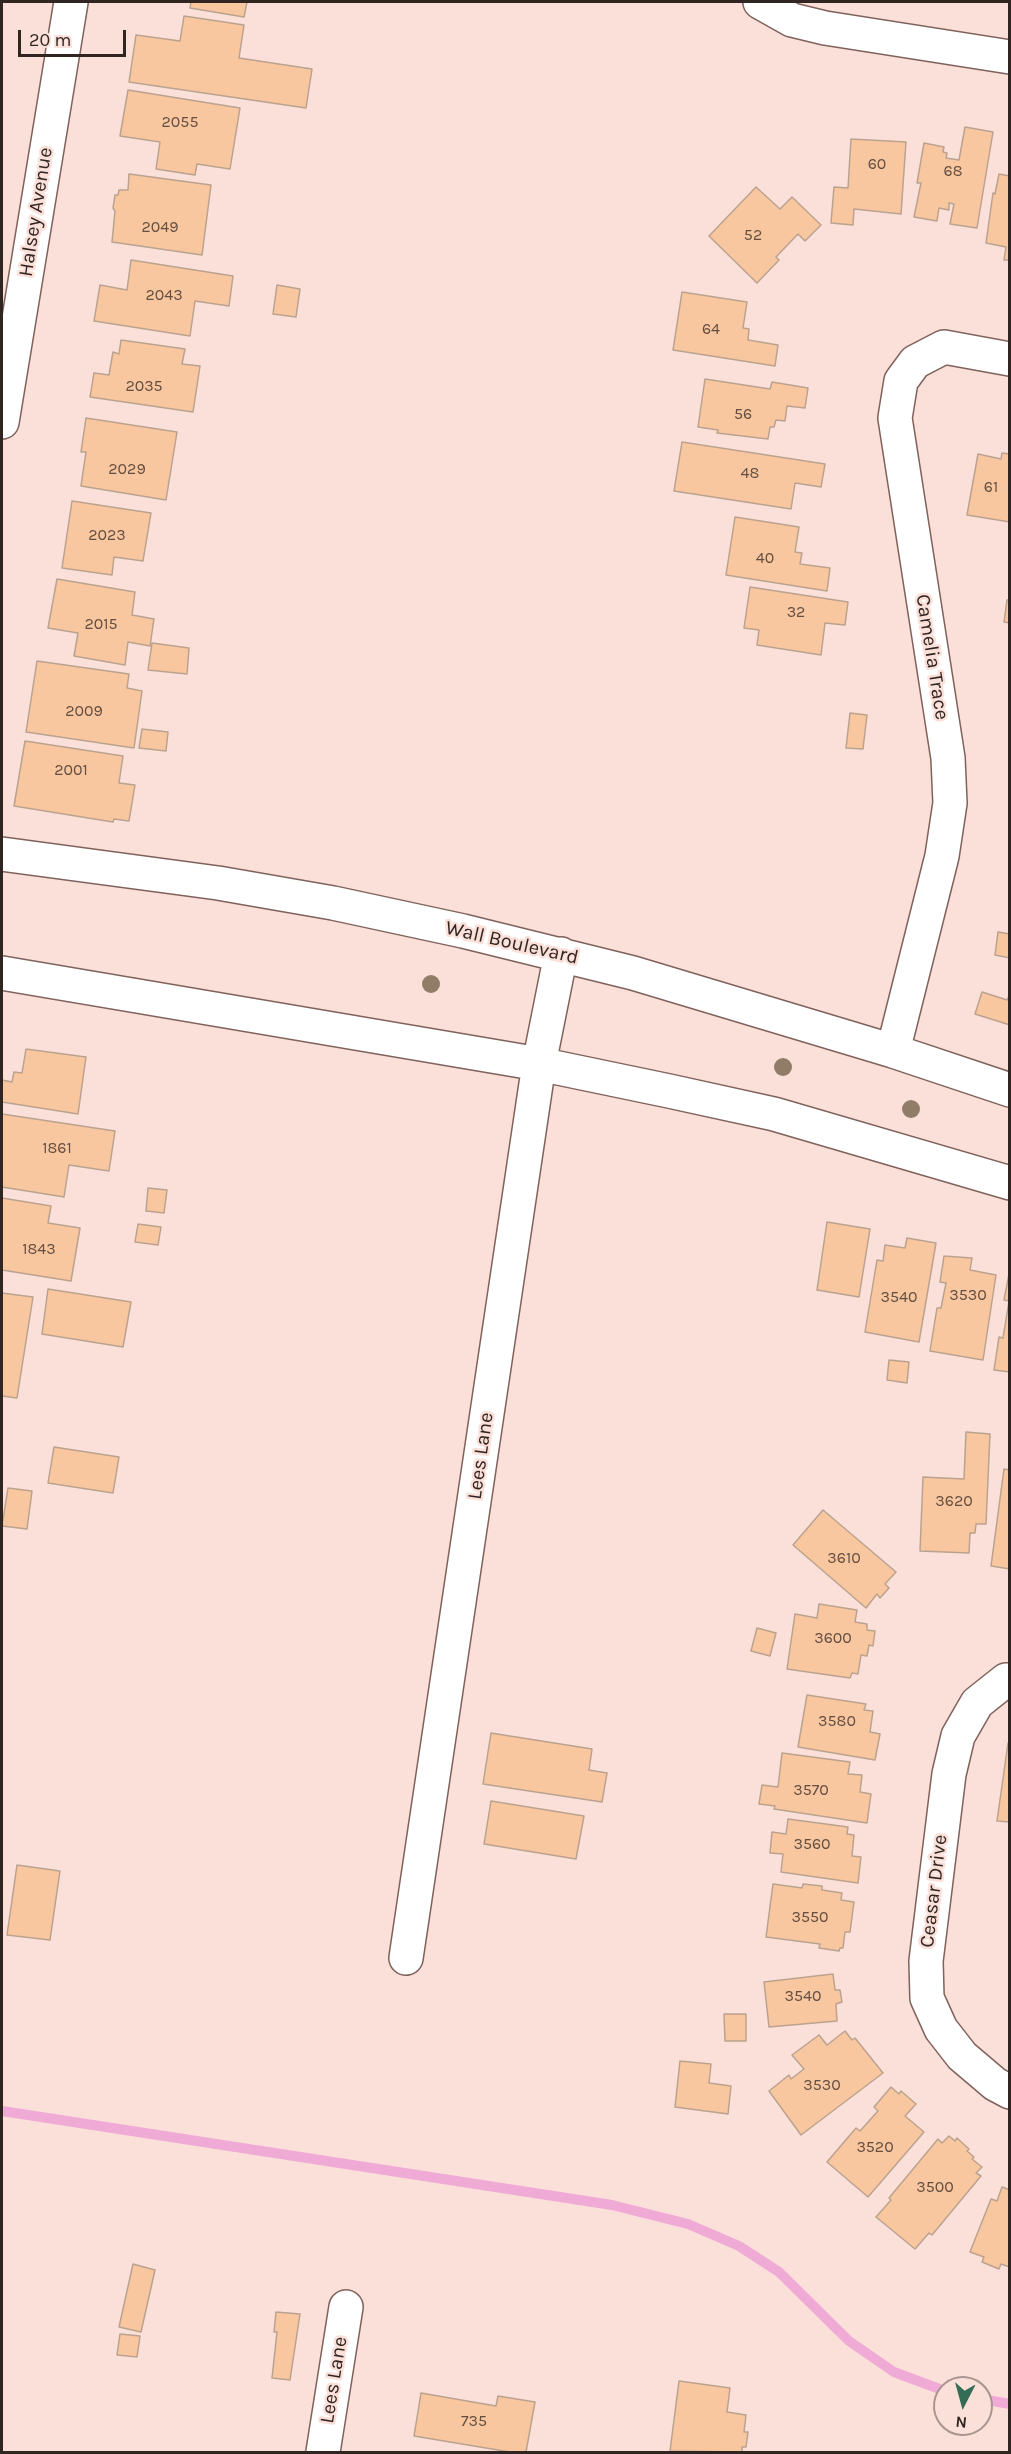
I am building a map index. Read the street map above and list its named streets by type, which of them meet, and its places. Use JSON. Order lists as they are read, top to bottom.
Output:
{
  "streets": {
    "street": [
      "Halsey Avenue",
      "Camelia Trace",
      "Wall Boulevard",
      "Lees Lane",
      "Ceasar Drive"
    ]
  },
  "crossings": [
    ["Camelia Trace", "Wall Boulevard"],
    ["Wall Boulevard", "Lees Lane"]
  ],
  "house_numbers": [
    "2055",
    "60",
    "68",
    "2049",
    "52",
    "2043",
    "64",
    "2035",
    "56",
    "2029",
    "48",
    "61",
    "2023",
    "40",
    "32",
    "2015",
    "2009",
    "2001",
    "1861",
    "1843",
    "3530",
    "3540",
    "3620",
    "3610",
    "3600",
    "3580",
    "3570",
    "3560",
    "3550",
    "3540",
    "3530",
    "3520",
    "3500",
    "735"
  ],
  "scale_bar": "20 m",
  "north": "bottom"
}
